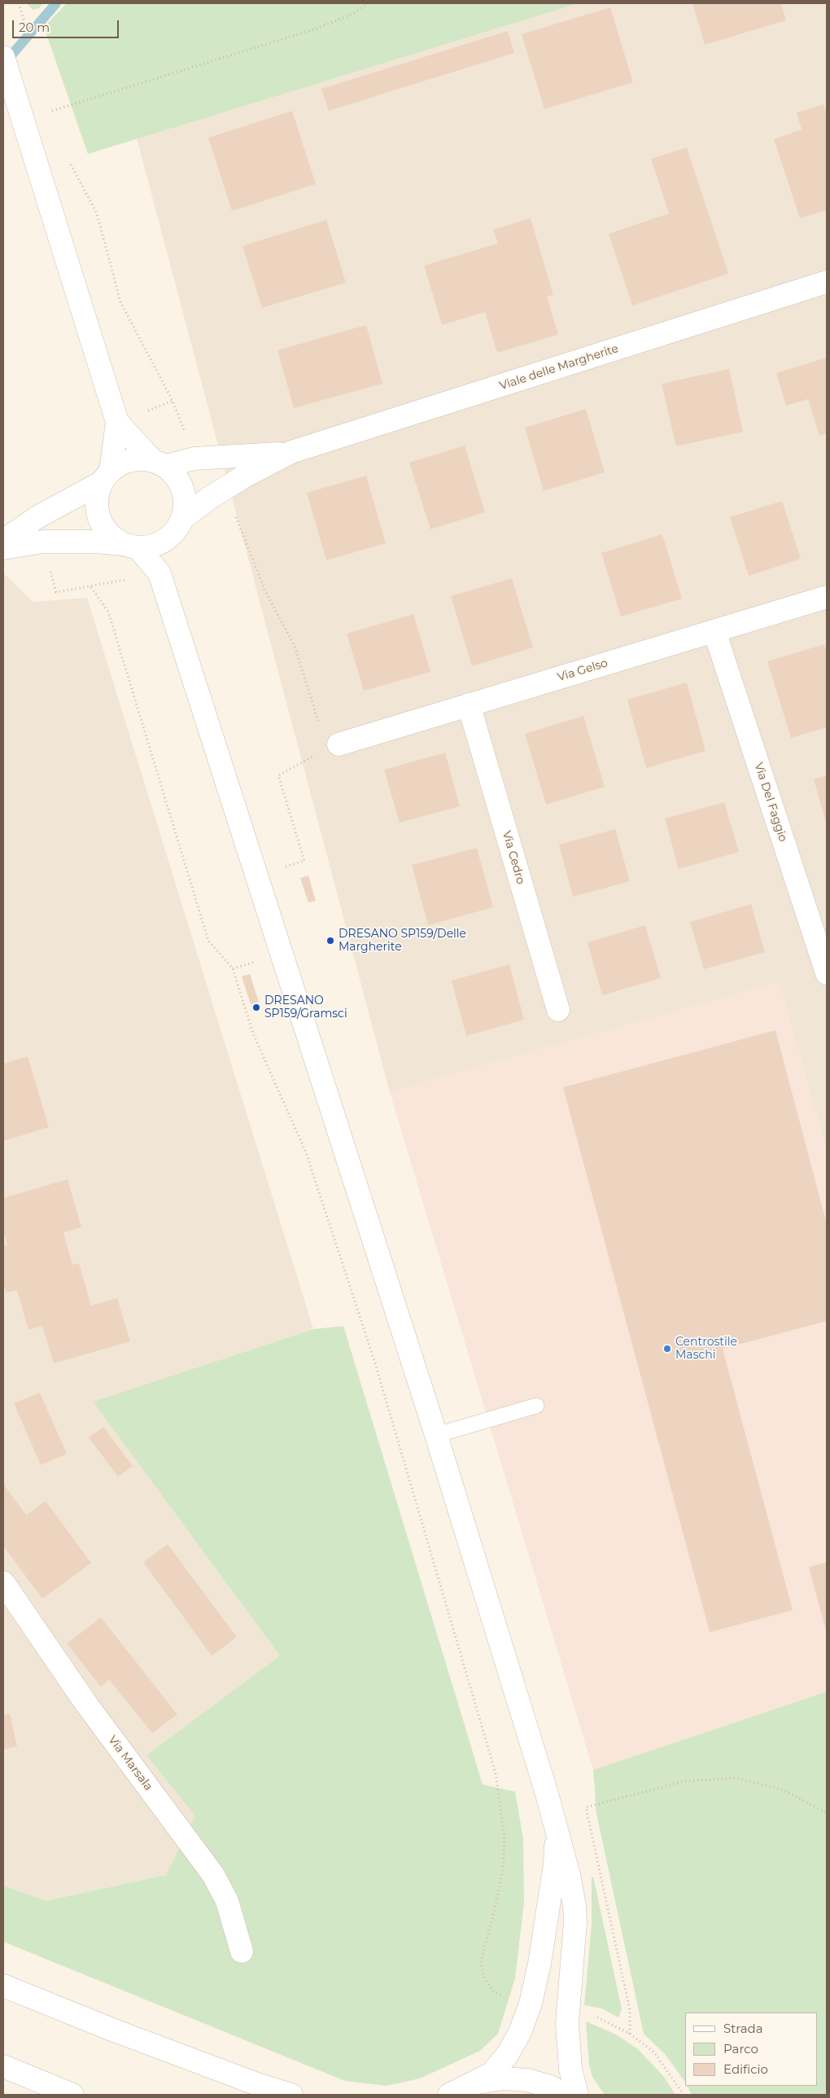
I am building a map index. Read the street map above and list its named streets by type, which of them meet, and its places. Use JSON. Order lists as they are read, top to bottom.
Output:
{
  "streets": {
    "street": [
      "Viale delle Margherite",
      "Via Gelso",
      "Via Del Faggio",
      "Via Cedro",
      "Via Marsala"
    ]
  },
  "crossings": [
    ["Via Gelso", "Via Del Faggio"],
    ["Via Gelso", "Via Cedro"]
  ],
  "places": ["DRESANO SP159/Delle Margherite", "DRESANO SP159/Gramsci", "Centrostile Maschi"],
  "legend": ["Strada", "Parco", "Edificio"],
  "scale_bar": "20 m"
}
